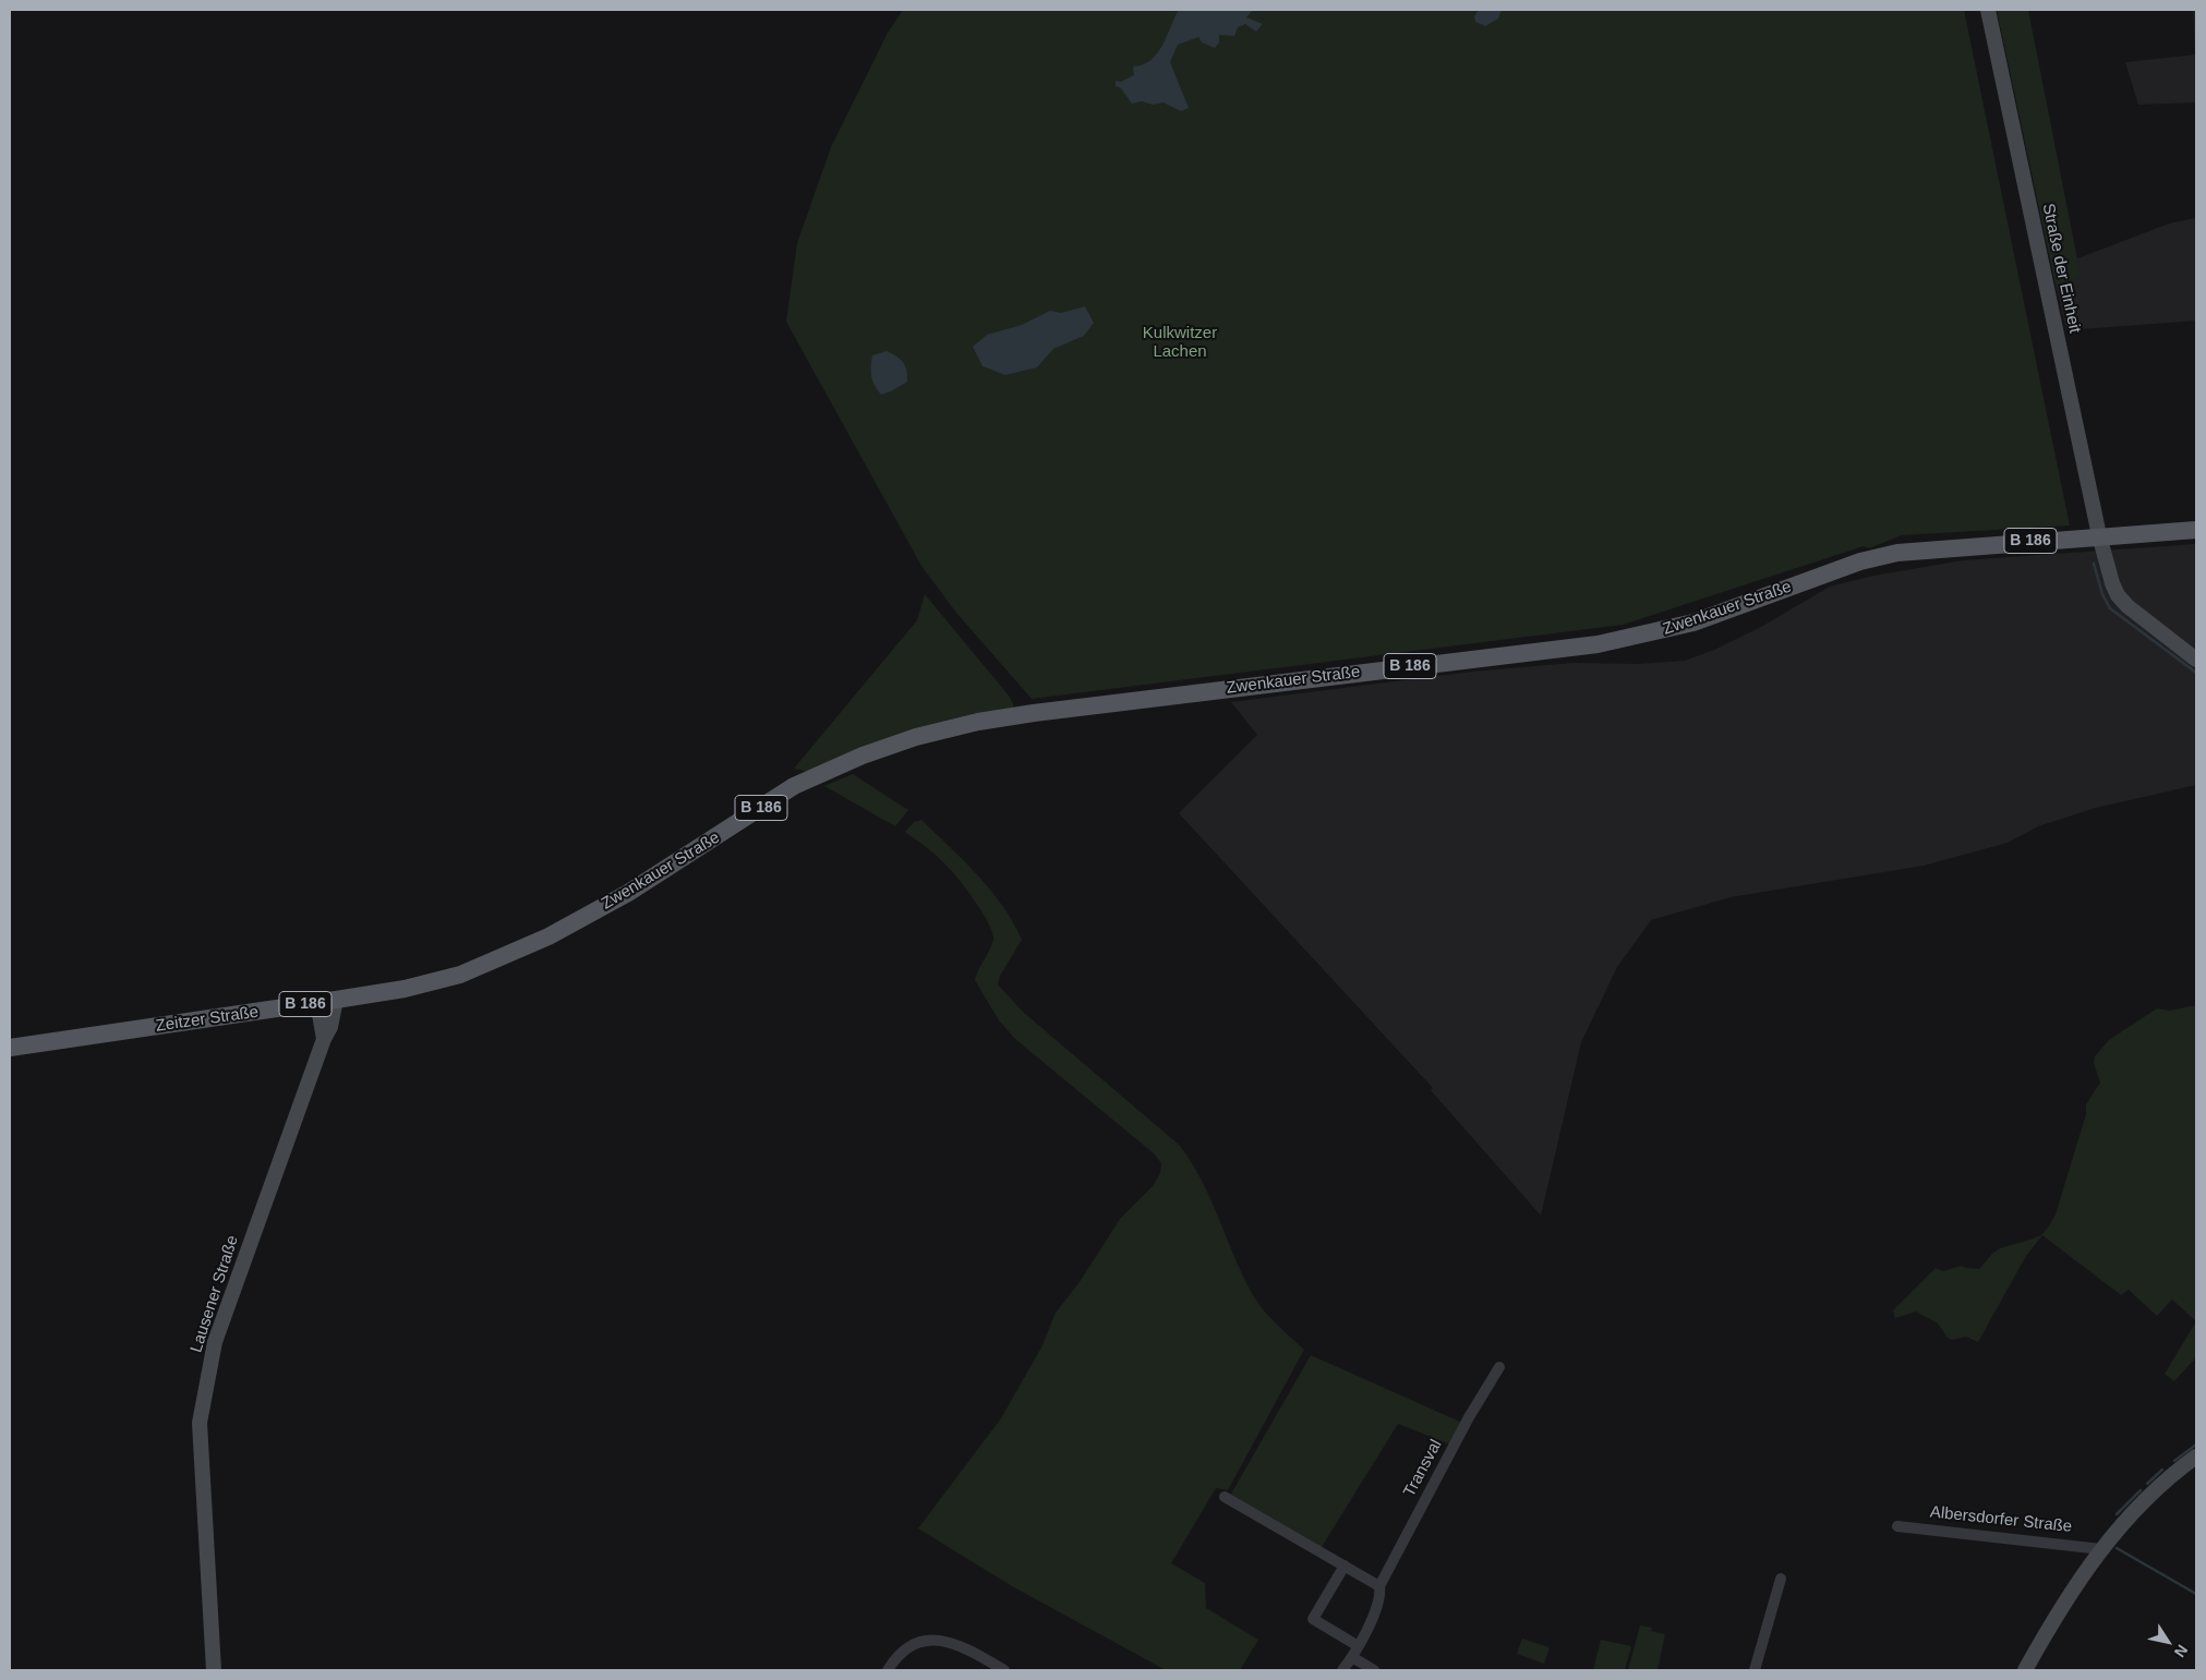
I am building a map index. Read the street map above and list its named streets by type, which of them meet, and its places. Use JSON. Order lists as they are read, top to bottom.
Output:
{
  "streets": {
    "main road": ["B 186", "Zwenkauer Straße", "Zeitzer Straße"],
    "street": [
      "Straße der Einheit",
      "Lausener Straße",
      "Transval",
      "Albersdorfer Straße"
    ]
  },
  "crossings": [
    ["Straße der Einheit", "Zwenkauer Straße"],
    ["Zwenkauer Straße", "Zeitzer Straße"],
    ["Zeitzer Straße", "Lausener Straße"]
  ],
  "parks": ["Kulkwitzer Lachen"],
  "north": "bottom right"
}
